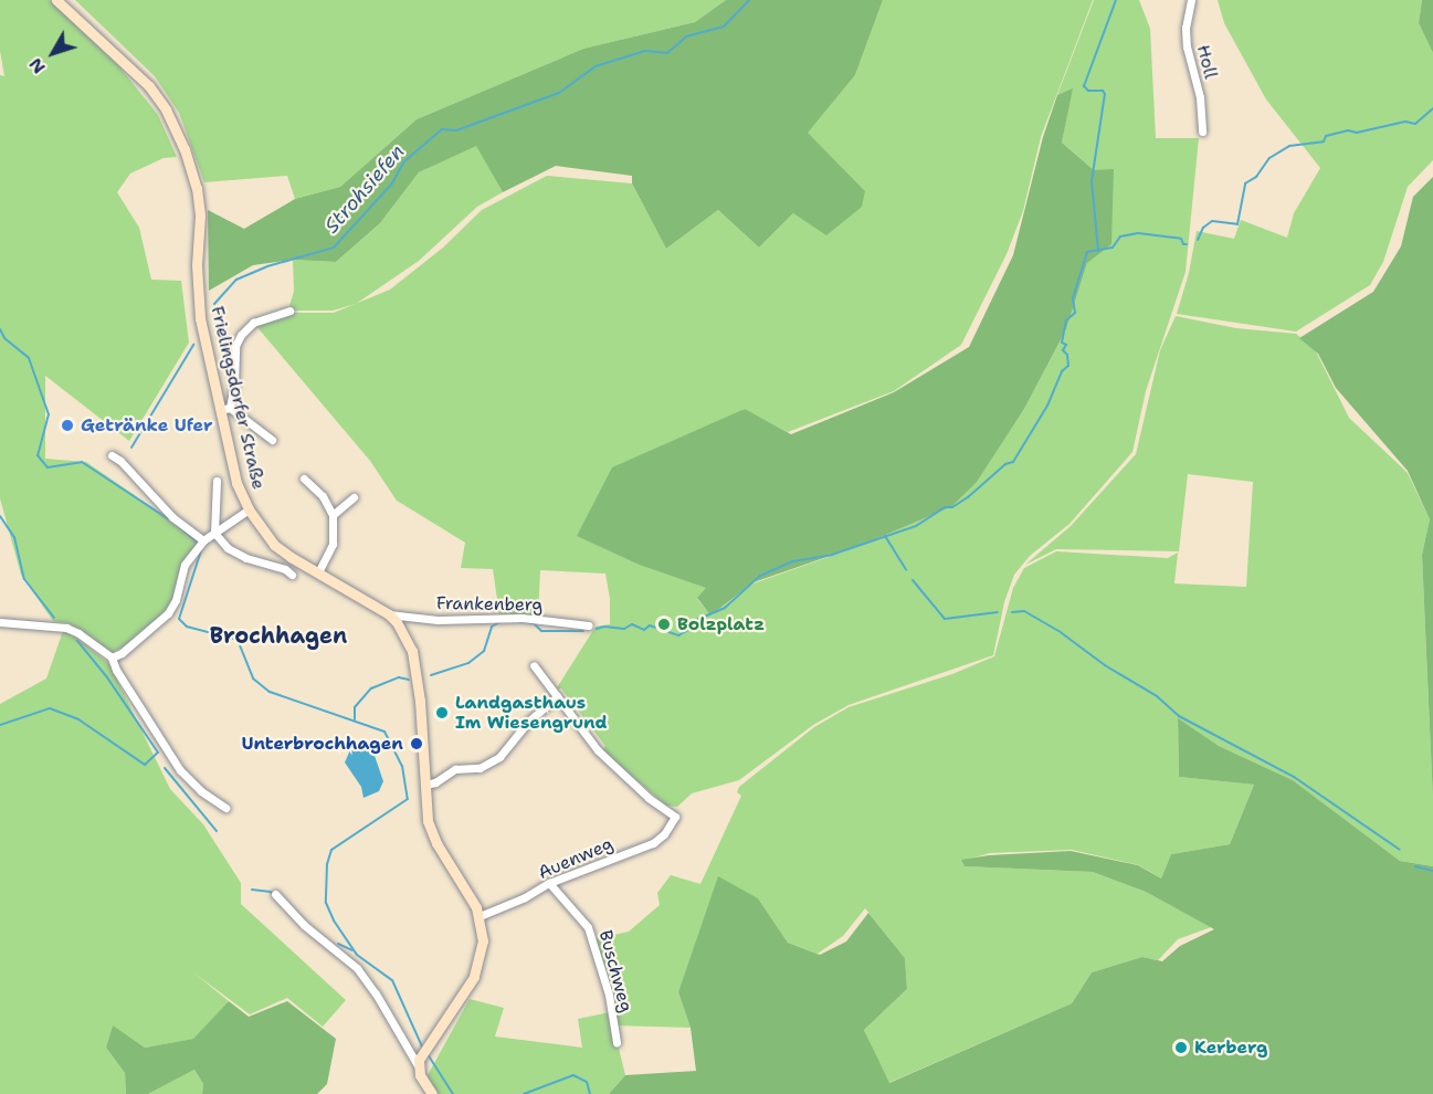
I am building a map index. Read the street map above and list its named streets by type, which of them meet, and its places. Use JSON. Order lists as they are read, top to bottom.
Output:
{
  "streets": {
    "main road": ["Frielingsdorfer Straße"],
    "street": [
      "Holl",
      "Frankenberg",
      "Auenweg",
      "Buschweg"
    ]
  },
  "crossings": [
    ["Frielingsdorfer Straße", "Frankenberg"],
    ["Frielingsdorfer Straße", "Auenweg"],
    ["Auenweg", "Buschweg"]
  ],
  "districts": ["Brochhagen"],
  "water": ["Strohsiefen"],
  "places": [
    "Getränke Ufer",
    "Bolzplatz",
    "Landgasthaus Im Wiesengrund",
    "Unterbrochhagen",
    "Kerberg"
  ],
  "north": "bottom left"
}
